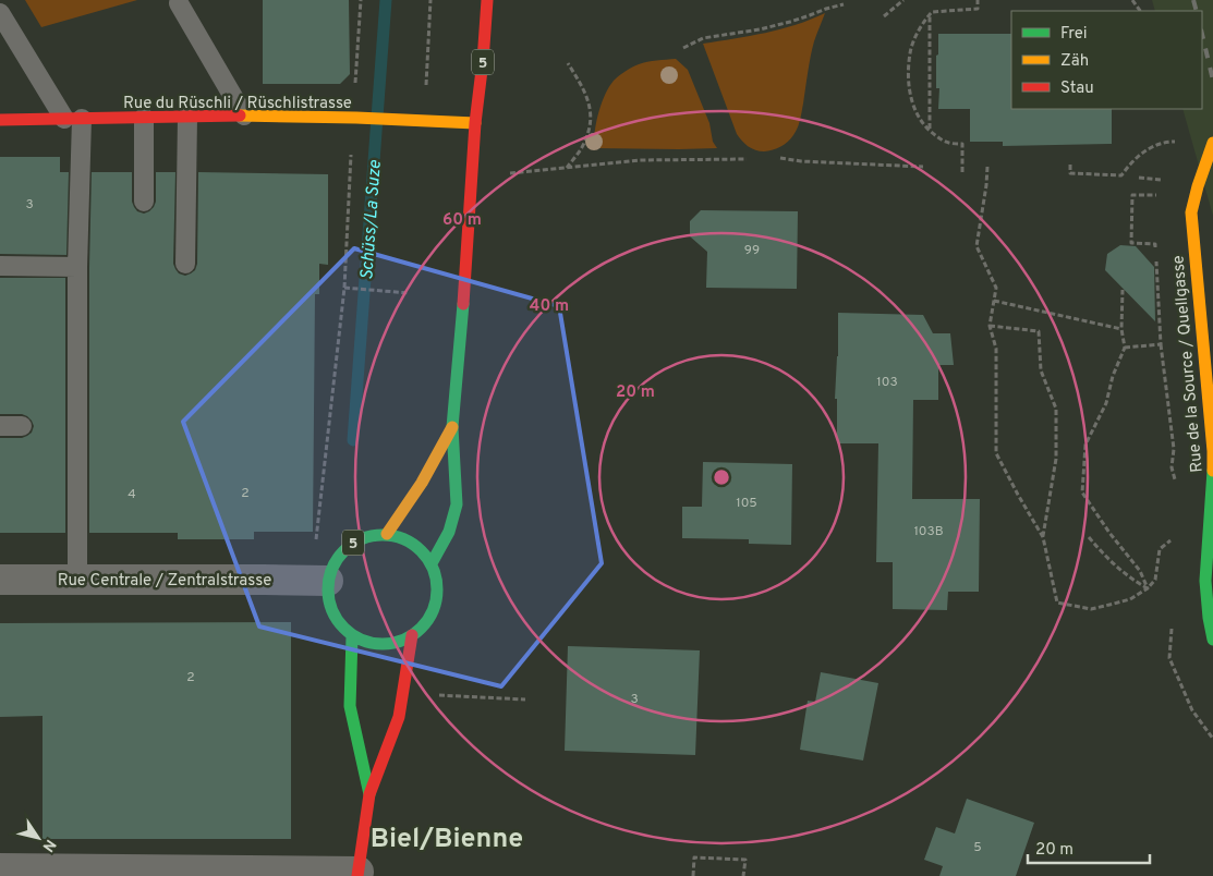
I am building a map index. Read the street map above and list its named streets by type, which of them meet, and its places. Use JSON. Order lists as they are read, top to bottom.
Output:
{
  "streets": {
    "main road": ["5", "Rue du Rüschli / Rüschlistrasse", "Rue de la Source / Quellgasse"],
    "street": ["Rue Centrale / Zentralstrasse"]
  },
  "crossings": [
    ["5", "Rue du Rüschli / Rüschlistrasse"],
    ["5", "Rue Centrale / Zentralstrasse"]
  ],
  "districts": ["Biel/Bienne"],
  "water": ["Schüss/La Suze"],
  "house_numbers": [
    "3",
    "99",
    "103",
    "2",
    "4",
    "105",
    "103B",
    "2",
    "3",
    "5"
  ],
  "legend": ["Frei", "Zäh", "Stau"],
  "scale_bar": "20 m",
  "north": "bottom right",
  "rings": ["60 m", "40 m", "20 m"]
}
